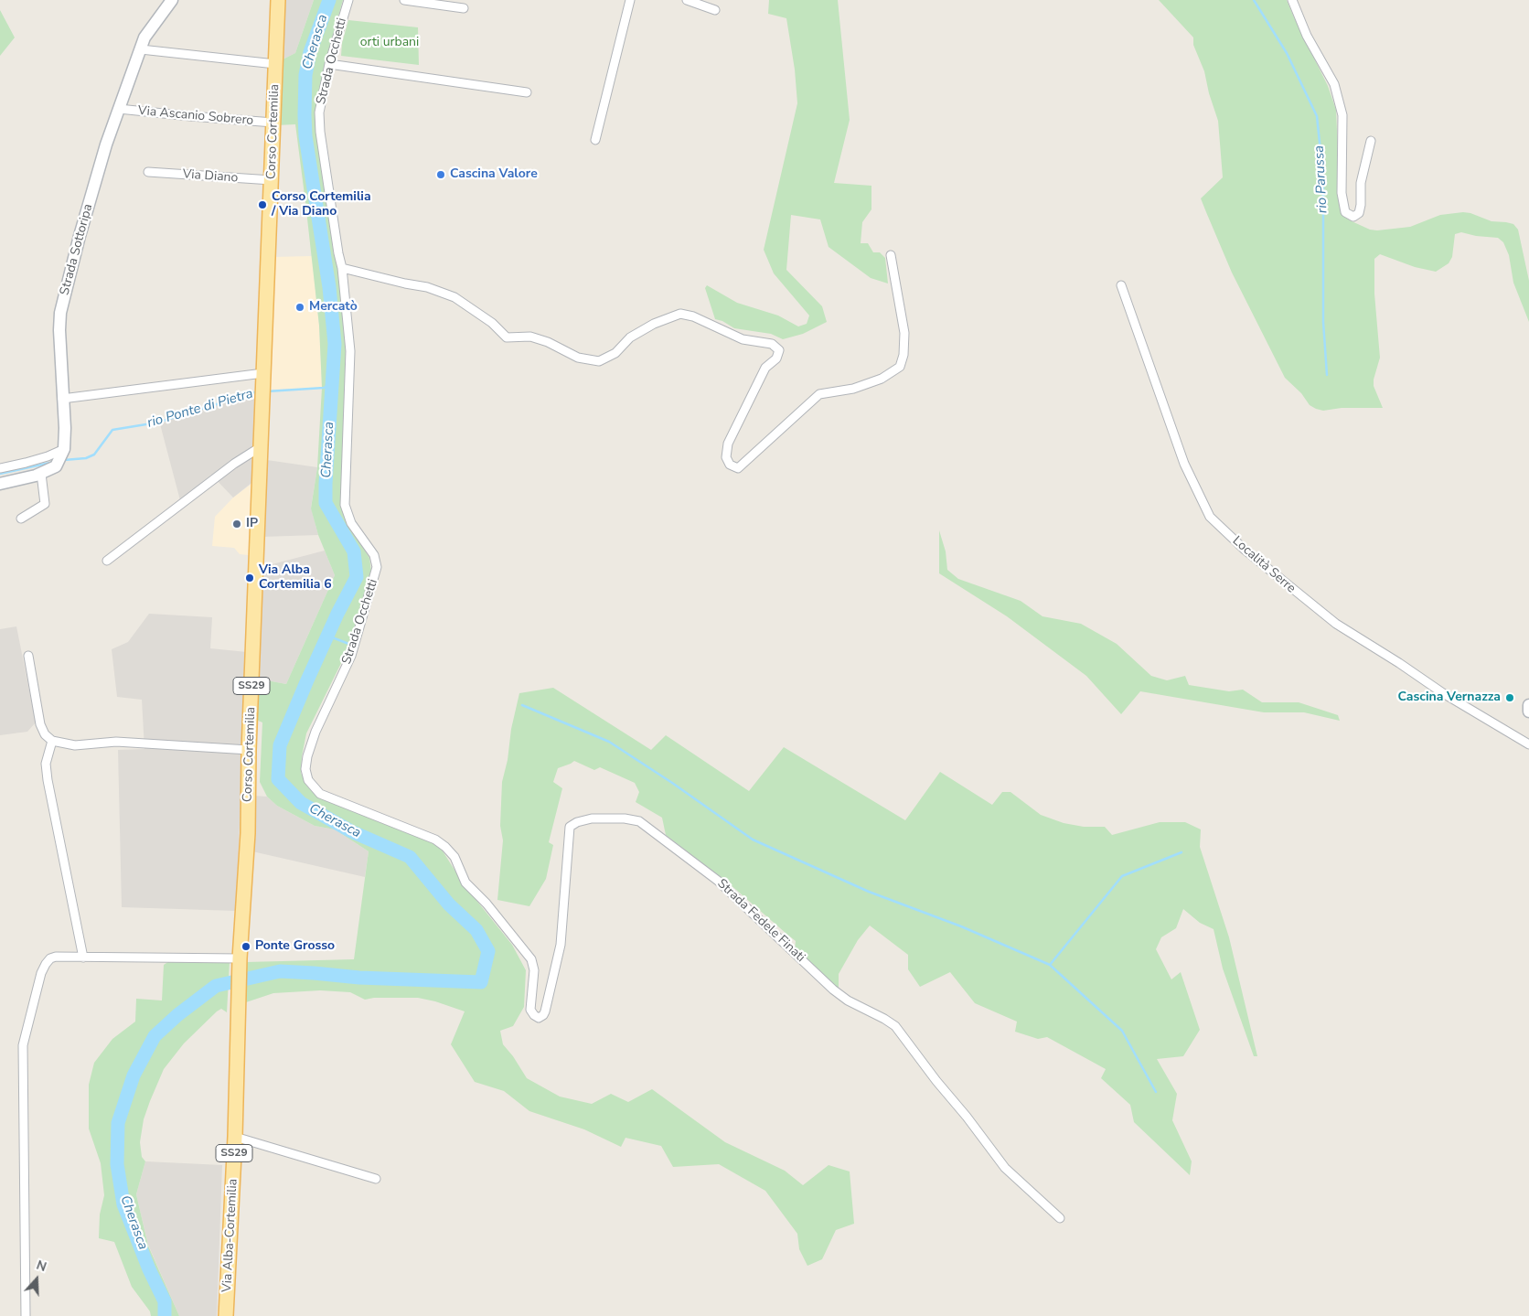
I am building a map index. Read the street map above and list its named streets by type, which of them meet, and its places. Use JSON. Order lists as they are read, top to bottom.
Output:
{
  "streets": {
    "main road": ["Corso Cortemilia", "SS29", "Via Alba-Cortemilia"],
    "street": [
      "Strada Occhetti",
      "Via Ascanio Sobrero",
      "Via Diano",
      "Strada Sottoripa",
      "Località Serre",
      "Strada Fedele Finati"
    ]
  },
  "crossings": [
    ["Strada Occhetti", "Strada Fedele Finati"],
    ["Via Ascanio Sobrero", "Corso Cortemilia"],
    ["Via Ascanio Sobrero", "Strada Sottoripa"],
    ["Corso Cortemilia", "Via Diano"],
    ["Corso Cortemilia", "Via Alba-Cortemilia"]
  ],
  "water": ["Cherasca", "rio Parussa", "rio Ponte di Pietra"],
  "parks": ["orti urbani"],
  "places": [
    "Cascina Valore",
    "Corso Cortemilia / Via Diano",
    "Mercatò",
    "IP",
    "Via Alba Cortemilia 6",
    "Cascina Vernazza",
    "Ponte Grosso"
  ],
  "north": "top"
}
